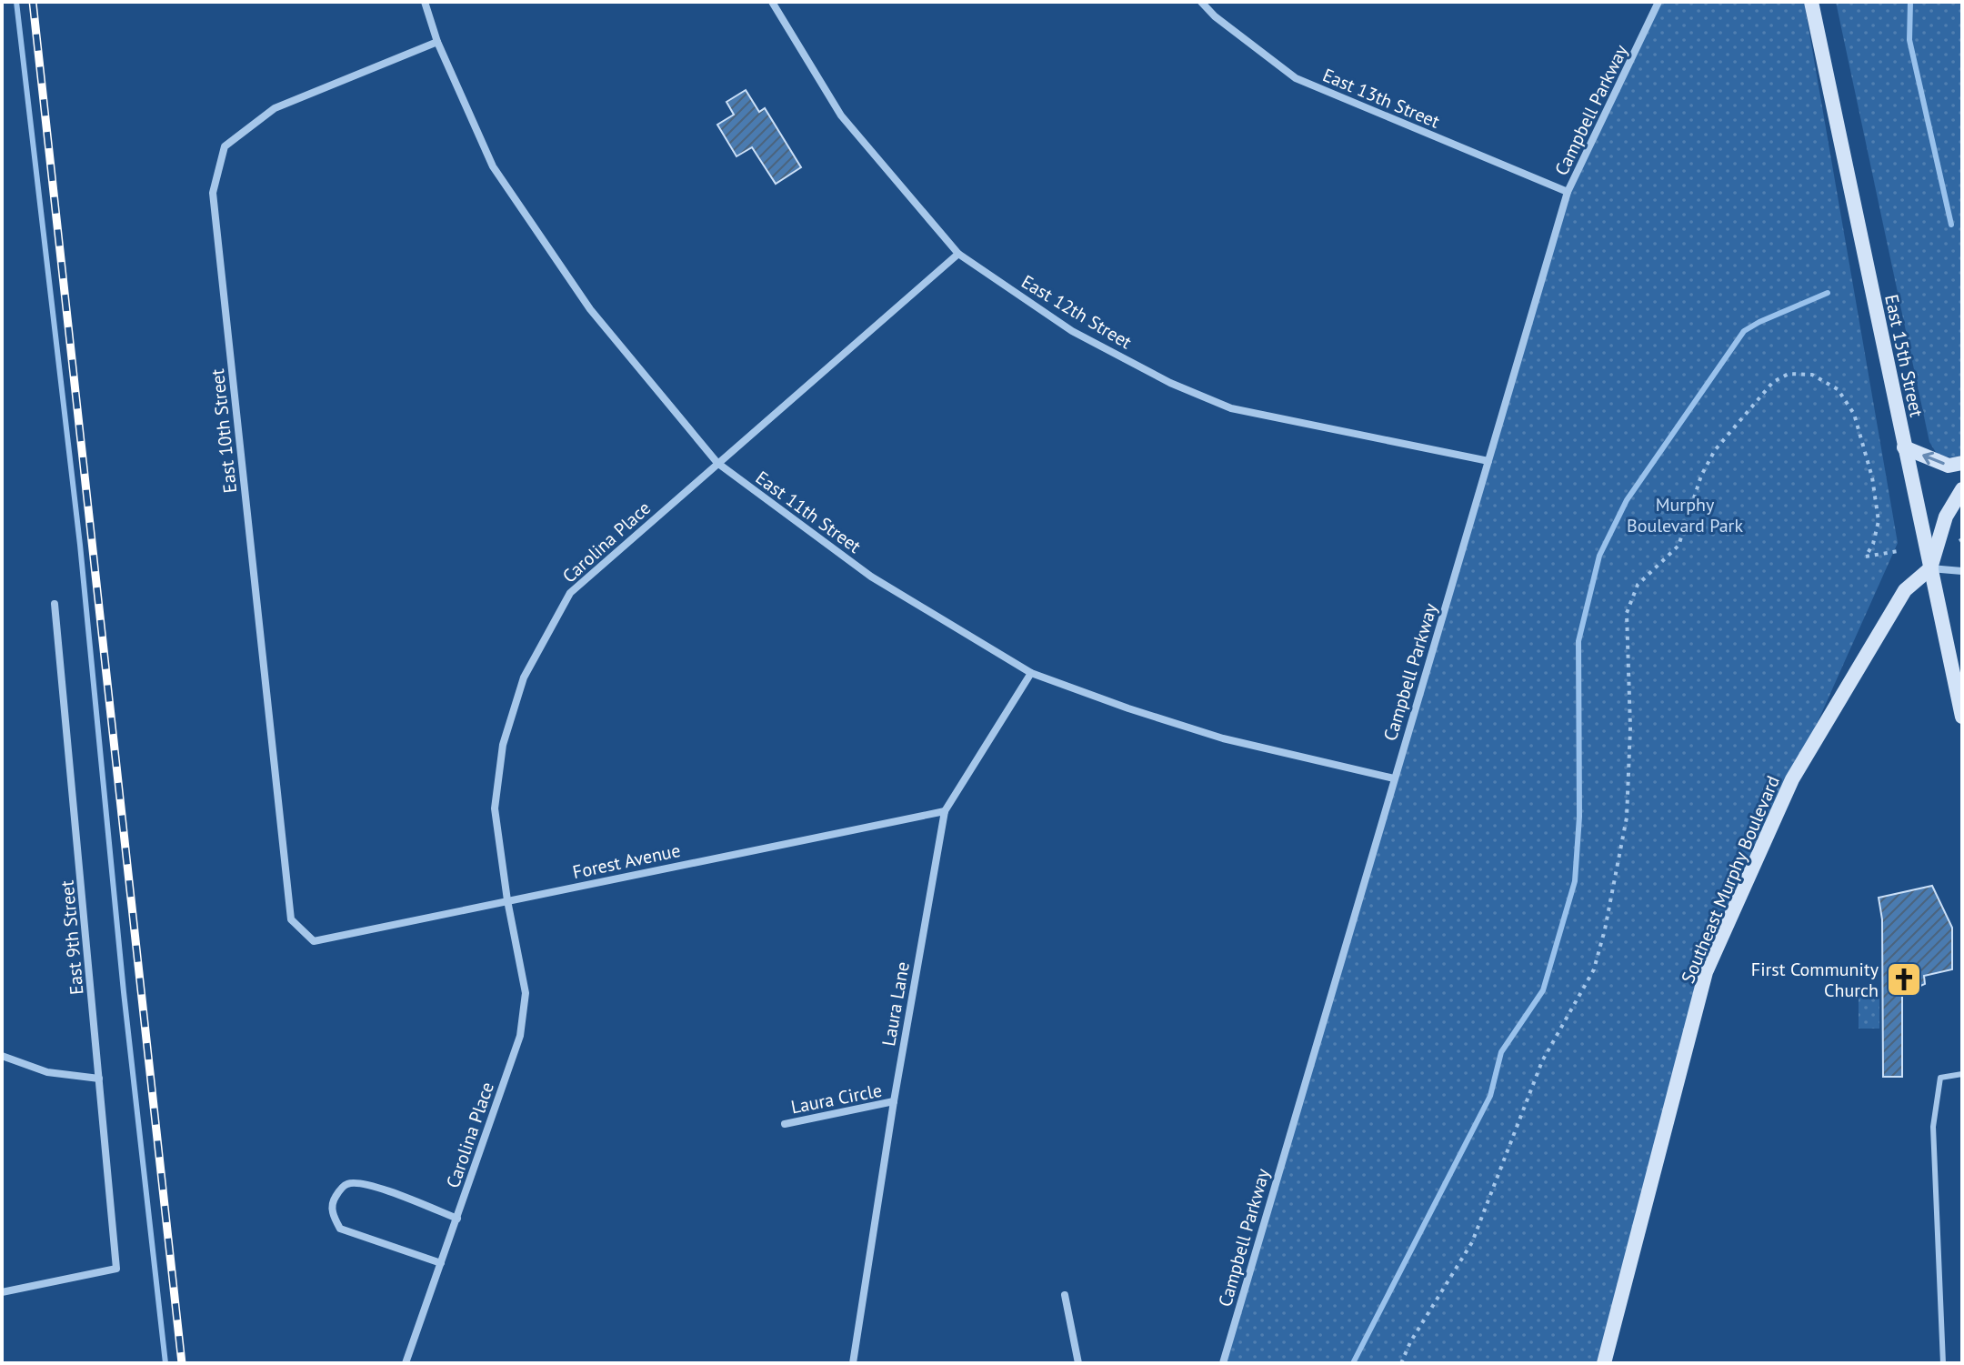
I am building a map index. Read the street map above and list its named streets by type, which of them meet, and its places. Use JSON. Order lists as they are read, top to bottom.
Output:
{
  "streets": {
    "street": [
      "East 13th Street",
      "Campbell Parkway",
      "East 12th Street",
      "East 15th Street",
      "East 10th Street",
      "East 11th Street",
      "Carolina Place",
      "Forest Avenue",
      "Southeast Murphy Boulevard",
      "East 9th Street",
      "Laura Lane",
      "Laura Circle"
    ]
  },
  "crossings": [
    ["East 13th Street", "Campbell Parkway"],
    ["Campbell Parkway", "East 12th Street"],
    ["Campbell Parkway", "East 11th Street"],
    ["East 12th Street", "Carolina Place"],
    ["East 15th Street", "Southeast Murphy Boulevard"],
    ["East 10th Street", "East 11th Street"],
    ["East 10th Street", "Forest Avenue"],
    ["East 11th Street", "Carolina Place"],
    ["East 11th Street", "Laura Lane"],
    ["Carolina Place", "Forest Avenue"],
    ["Forest Avenue", "Laura Lane"],
    ["Laura Lane", "Laura Circle"]
  ],
  "parks": ["Murphy Boulevard Park"],
  "places": {
    "church": ["First Community Church"]
  }
}
